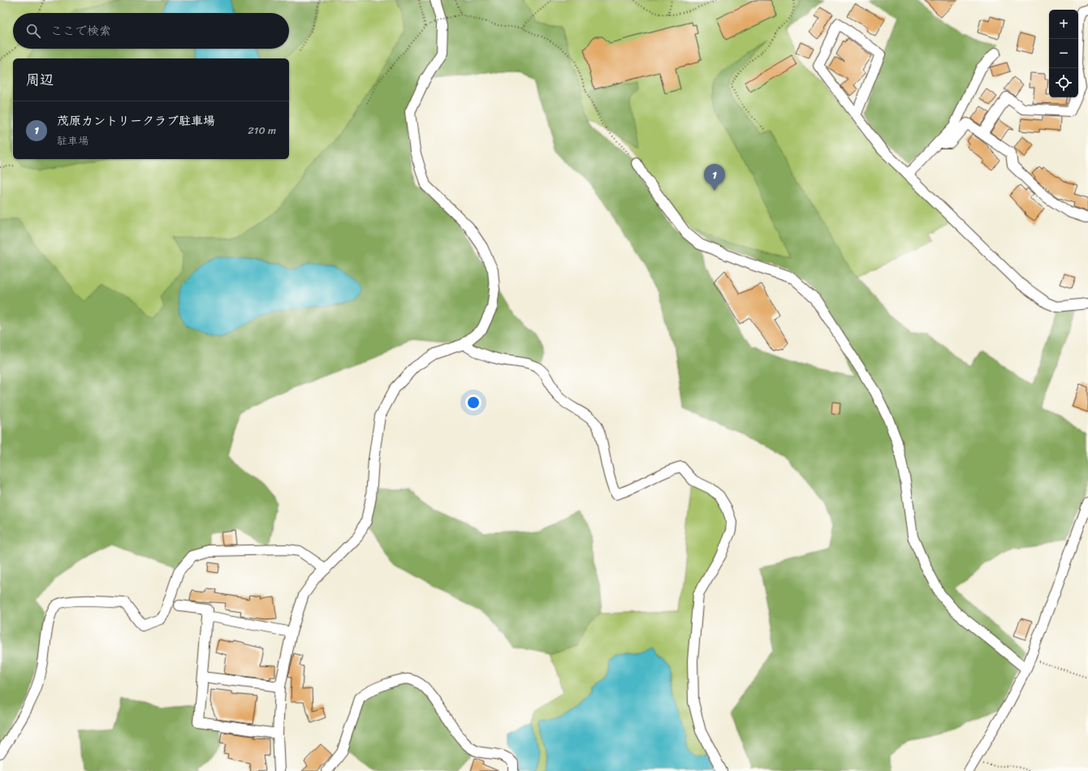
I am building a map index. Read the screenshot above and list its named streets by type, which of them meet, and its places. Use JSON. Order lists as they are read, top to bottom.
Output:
{
  "page": {
    "map_buttons": ["+", "−"],
    "search": "ここで検索",
    "heading": "周辺",
    "list": [
      {
        "mark": "1",
        "name": "茂原カントリークラブ駐車場",
        "note": "駐車場",
        "value": "210 m"
      }
    ],
    "pins": "1"
  }
}
